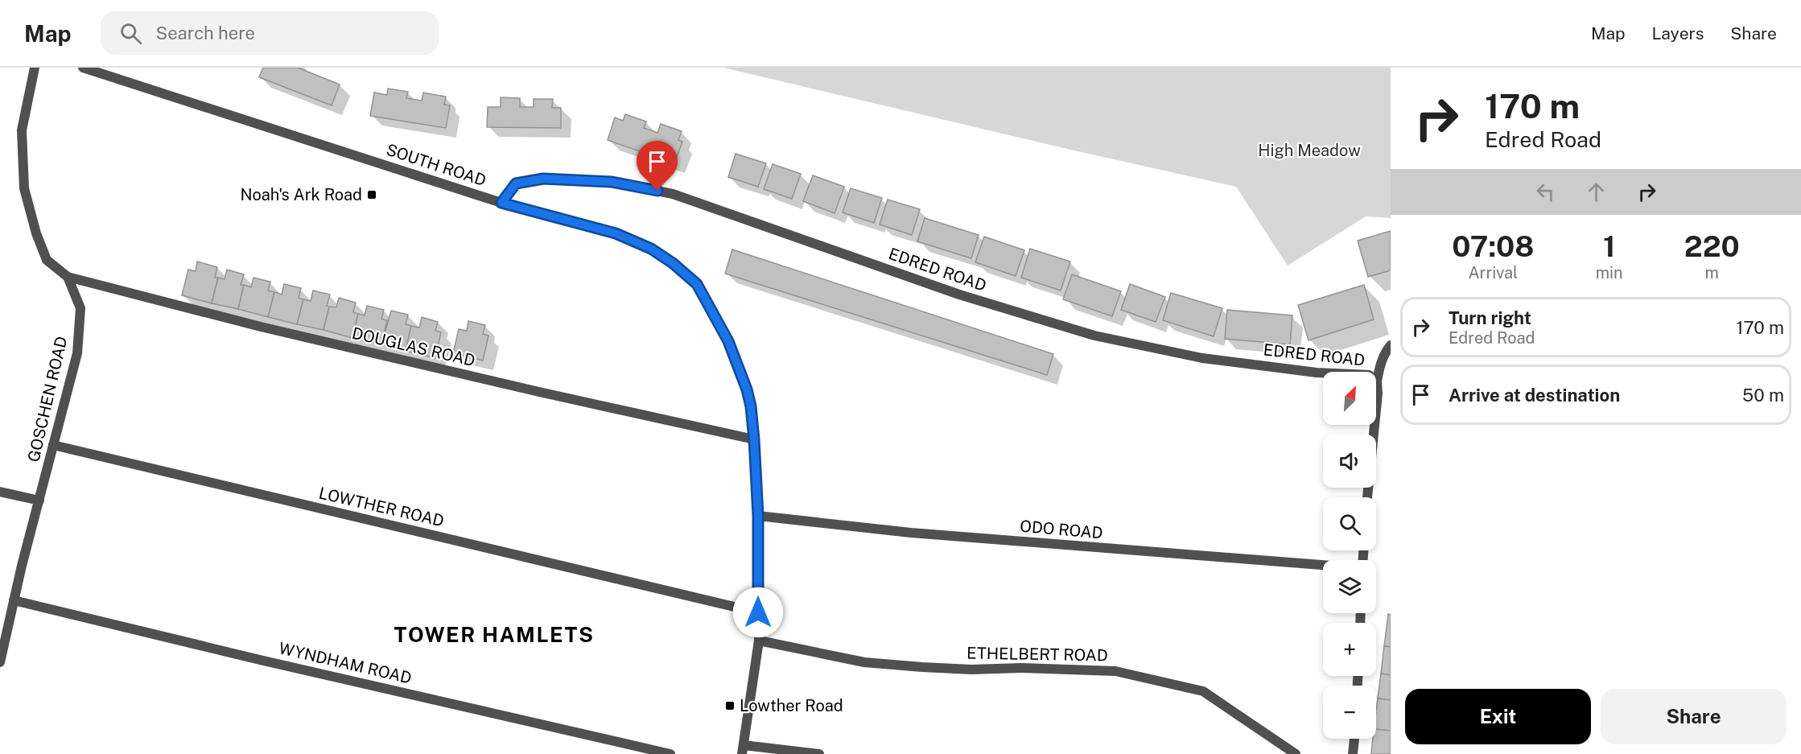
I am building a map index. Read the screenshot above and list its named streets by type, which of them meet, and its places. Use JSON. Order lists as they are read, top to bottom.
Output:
{
  "streets": {
    "street": [
      "SOUTH ROAD",
      "EDRED ROAD",
      "DOUGLAS ROAD",
      "GOSCHEN ROAD",
      "LOWTHER ROAD",
      "ODO ROAD",
      "ETHELBERT ROAD",
      "WYNDHAM ROAD"
    ]
  },
  "crossings": [
    ["SOUTH ROAD", "EDRED ROAD"],
    ["SOUTH ROAD", "DOUGLAS ROAD"],
    ["SOUTH ROAD", "LOWTHER ROAD"],
    ["SOUTH ROAD", "ODO ROAD"],
    ["SOUTH ROAD", "ETHELBERT ROAD"],
    ["DOUGLAS ROAD", "GOSCHEN ROAD"],
    ["GOSCHEN ROAD", "LOWTHER ROAD"],
    ["GOSCHEN ROAD", "WYNDHAM ROAD"]
  ],
  "districts": ["TOWER HAMLETS"],
  "parks": ["High Meadow"],
  "places": {
    "transit": ["Noah's Ark Road", "Lowther Road"]
  },
  "north": "top right",
  "page": {
    "header": "Map",
    "search": "Search here",
    "nav": ["Map", "Layers", "Share"],
    "turn": ["170 m", "Edred Road"],
    "eta": [
      "07:08",
      "Arrival",
      "1",
      "min",
      "220",
      "m"
    ],
    "list": [
      {
        "name": "Turn right",
        "note": "Edred Road",
        "value": "170 m"
      },
      {
        "name": "Arrive at destination",
        "value": "50 m"
      }
    ],
    "map_buttons": ["+", "−"],
    "buttons": ["Exit", "Share"]
  }
}
